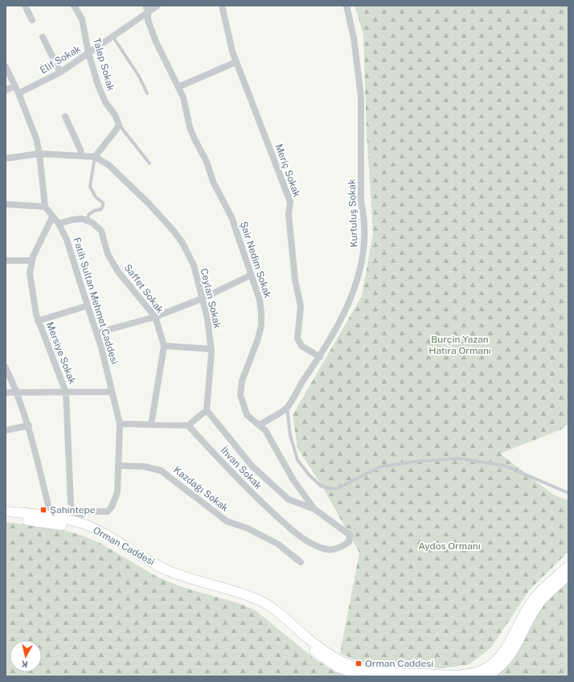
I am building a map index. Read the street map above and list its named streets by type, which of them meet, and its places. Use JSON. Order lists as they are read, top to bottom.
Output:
{
  "streets": {
    "street": [
      "Elif Sokak",
      "Talep Sokak",
      "Meriç Sokak",
      "Kurtuluş Sokak",
      "Şair Nedim Sokak",
      "Saffet Sokak",
      "Ceylan Sokak",
      "Fatih Sultan Mehmet Caddesi",
      "Mersiye Sokak",
      "İhvan Sokak",
      "Kazdağı Sokak",
      "Orman Caddesi"
    ]
  },
  "crossings": [
    ["Elif Sokak", "Talep Sokak"],
    ["Elif Sokak", "Şair Nedim Sokak"],
    ["Elif Sokak", "Fatih Sultan Mehmet Caddesi"],
    ["Meriç Sokak", "Kurtuluş Sokak"],
    ["Kurtuluş Sokak", "Şair Nedim Sokak"],
    ["Şair Nedim Sokak", "İhvan Sokak"],
    ["Ceylan Sokak", "Fatih Sultan Mehmet Caddesi"],
    ["Fatih Sultan Mehmet Caddesi", "Mersiye Sokak"],
    ["Fatih Sultan Mehmet Caddesi", "Kazdağı Sokak"],
    ["Fatih Sultan Mehmet Caddesi", "Orman Caddesi"],
    ["Mersiye Sokak", "Orman Caddesi"]
  ],
  "parks": ["Burçin Yazan Hatıra Ormanı", "Aydos Ormanı"],
  "places": {
    "transit": ["Şahintepe", "Orman Caddesi"]
  },
  "north": "bottom"
}
